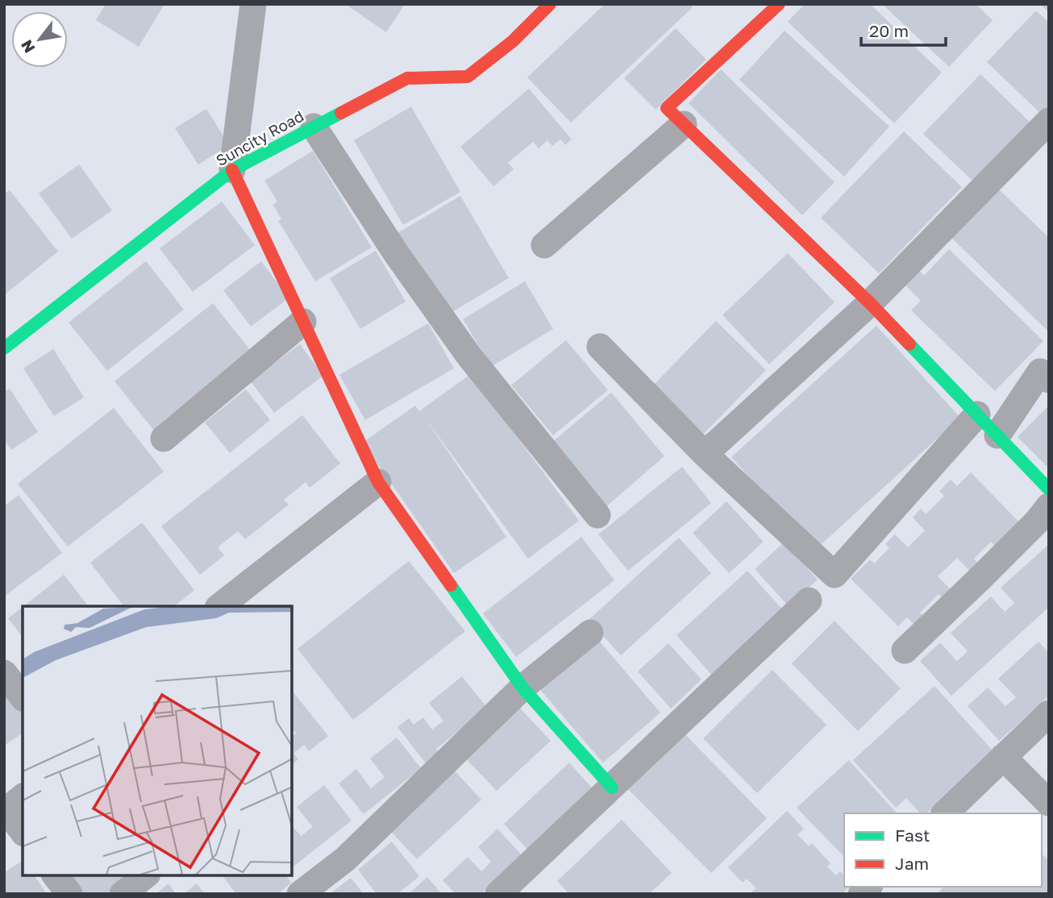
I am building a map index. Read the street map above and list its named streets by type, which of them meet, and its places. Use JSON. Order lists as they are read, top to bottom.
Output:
{
  "streets": {
    "street": ["Suncity Road"]
  },
  "legend": ["Fast", "Jam"],
  "scale_bar": "20 m",
  "north": "bottom left"
}
